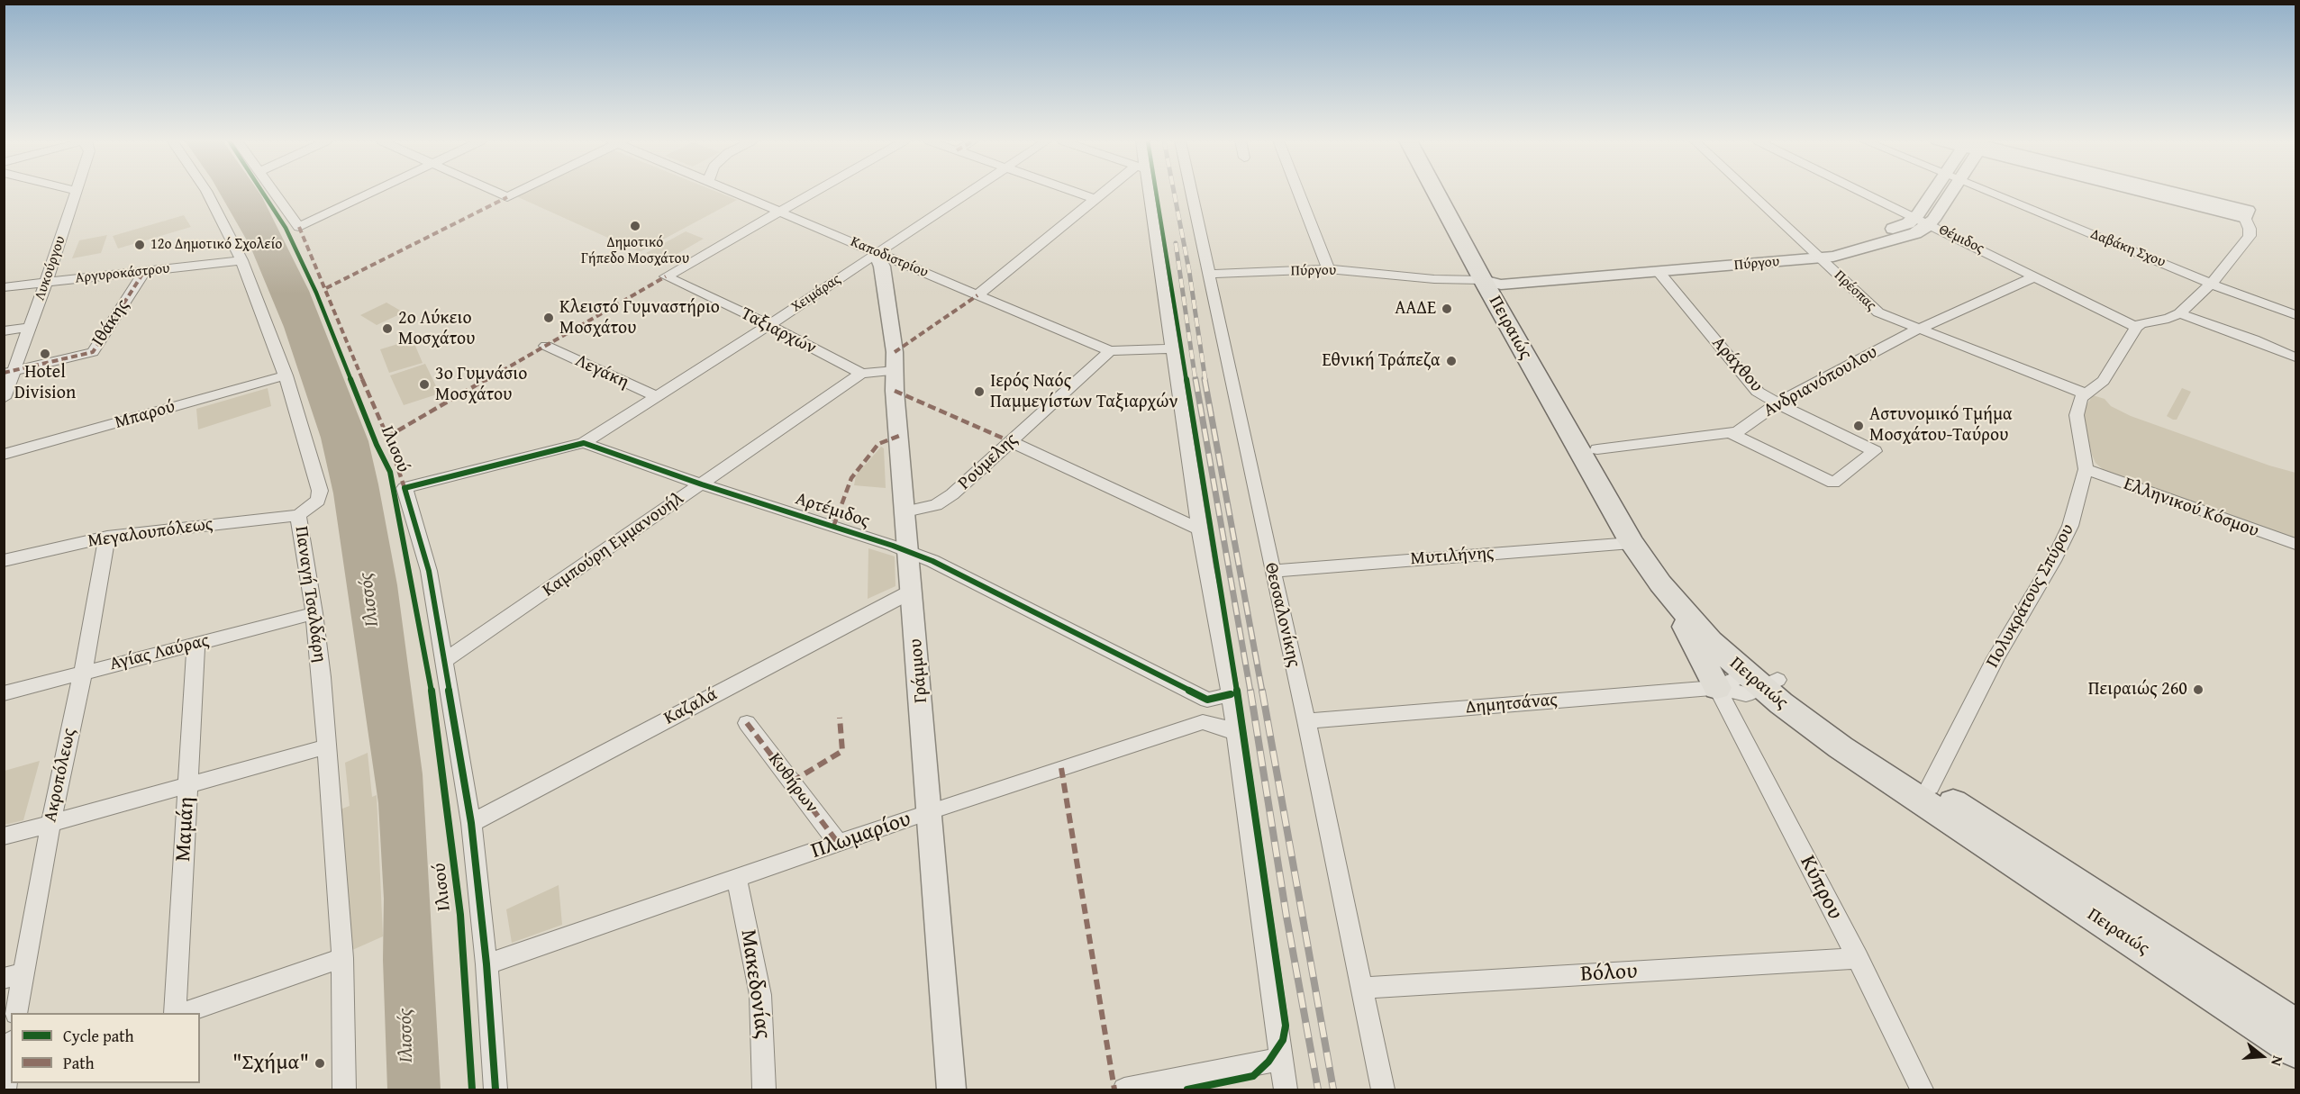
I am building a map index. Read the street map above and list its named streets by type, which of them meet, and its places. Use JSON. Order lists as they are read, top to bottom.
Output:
{
  "streets": {
    "main road": ["Πειραιώς"],
    "street": [
      "Θέμιδος",
      "Δαβάκη Σχου",
      "Καποδιστρίου",
      "Πύργου",
      "Λυκούργου",
      "Αργυροκάστρου",
      "Πρέσπας",
      "Χειμάρας",
      "Ιθάκης",
      "Ταξιαρχών",
      "Αράχθου",
      "Λεγάκη",
      "Ανδριανόπουλου",
      "Μπαρού",
      "Ιλισού",
      "Ρούμελης",
      "Ελληνικού Κόσμου",
      "Αρτέμιδος",
      "Μεγαλουπόλεως",
      "Καμπούρη Εμμανουήλ",
      "Μυτιλήνης",
      "Παναγή Τσαλδάρη",
      "Πολυκράτους Σπύρου",
      "Θεσσαλονίκης",
      "Αγίας Λαύρας",
      "Γράμμου",
      "Δημητσάνας",
      "Καζαλά",
      "Ακροπόλεως",
      "Κυθήρων",
      "Μαμάη",
      "Πλωμαρίου",
      "Κύπρου",
      "Βόλου",
      "Μακεδονίας"
    ]
  },
  "crossings": [
    ["Θέμιδος", "Πύργου"],
    ["Θέμιδος", "Ανδριανόπουλου"],
    ["Καποδιστρίου", "Χειμάρας"],
    ["Καποδιστρίου", "Ταξιαρχών"],
    ["Καποδιστρίου", "Ρούμελης"],
    ["Καποδιστρίου", "Γράμμου"],
    ["Πύργου", "Πρέσπας"],
    ["Πύργου", "Πειραιώς"],
    ["Πύργου", "Αράχθου"],
    ["Πύργου", "Θεσσαλονίκης"],
    ["Λυκούργου", "Αργυροκάστρου"],
    ["Λυκούργου", "Ιθάκης"],
    ["Αργυροκάστρου", "Ιθάκης"],
    ["Αργυροκάστρου", "Παναγή Τσαλδάρη"],
    ["Πρέσπας", "Ανδριανόπουλου"],
    ["Πρέσπας", "Πολυκράτους Σπύρου"],
    ["Χειμάρας", "Ταξιαρχών"],
    ["Χειμάρας", "Λεγάκη"],
    ["Χειμάρας", "Ιλισού"],
    ["Χειμάρας", "Αρτέμιδος"],
    ["Χειμάρας", "Γράμμου"],
    ["Πειραιώς", "Ανδριανόπουλου"],
    ["Πειραιώς", "Μυτιλήνης"],
    ["Πειραιώς", "Πολυκράτους Σπύρου"],
    ["Πειραιώς", "Δημητσάνας"],
    ["Ταξιαρχών", "Καμπούρη Εμμανουήλ"],
    ["Αράχθου", "Ανδριανόπουλου"],
    ["Μπαρού", "Παναγή Τσαλδάρη"],
    ["Ιλισού", "Αρτέμιδος"],
    ["Ιλισού", "Καμπούρη Εμμανουήλ"],
    ["Ιλισού", "Καζαλά"],
    ["Ιλισού", "Πλωμαρίου"],
    ["Ρούμελης", "Γράμμου"],
    ["Ελληνικού Κόσμου", "Πολυκράτους Σπύρου"],
    ["Αρτέμιδος", "Καμπούρη Εμμανουήλ"],
    ["Αρτέμιδος", "Γράμμου"],
    ["Μεγαλουπόλεως", "Παναγή Τσαλδάρη"],
    ["Μεγαλουπόλεως", "Ακροπόλεως"],
    ["Μυτιλήνης", "Θεσσαλονίκης"],
    ["Παναγή Τσαλδάρη", "Αγίας Λαύρας"],
    ["Θεσσαλονίκης", "Δημητσάνας"],
    ["Θεσσαλονίκης", "Βόλου"],
    ["Αγίας Λαύρας", "Ακροπόλεως"],
    ["Αγίας Λαύρας", "Μαμάη"],
    ["Γράμμου", "Καζαλά"],
    ["Γράμμου", "Πλωμαρίου"],
    ["Δημητσάνας", "Κύπρου"],
    ["Κυθήρων", "Πλωμαρίου"],
    ["Πλωμαρίου", "Μακεδονίας"],
    ["Κύπρου", "Βόλου"]
  ],
  "water": ["Ιλισσός"],
  "places": [
    "Δημοτικό Γήπεδο Μοσχάτου",
    "12ο Δημοτικό Σχολείο",
    "ΑΑΔΕ",
    "Κλειστό Γυμναστήριο Μοσχάτου",
    "2ο Λύκειο Μοσχάτου",
    "Hotel Division",
    "Εθνική Τράπεζα",
    "3o Γυμνάσιο Μοσχάτου",
    "Ιερός Ναός Παμμεγίστων Ταξιαρχών",
    "Αστυνομικό Τμήμα Μοσχάτου-Ταύρου",
    "Πειραιώς 260",
    "\"Σχήμα\""
  ],
  "legend": ["Cycle path", "Path"],
  "north": "right"
}
